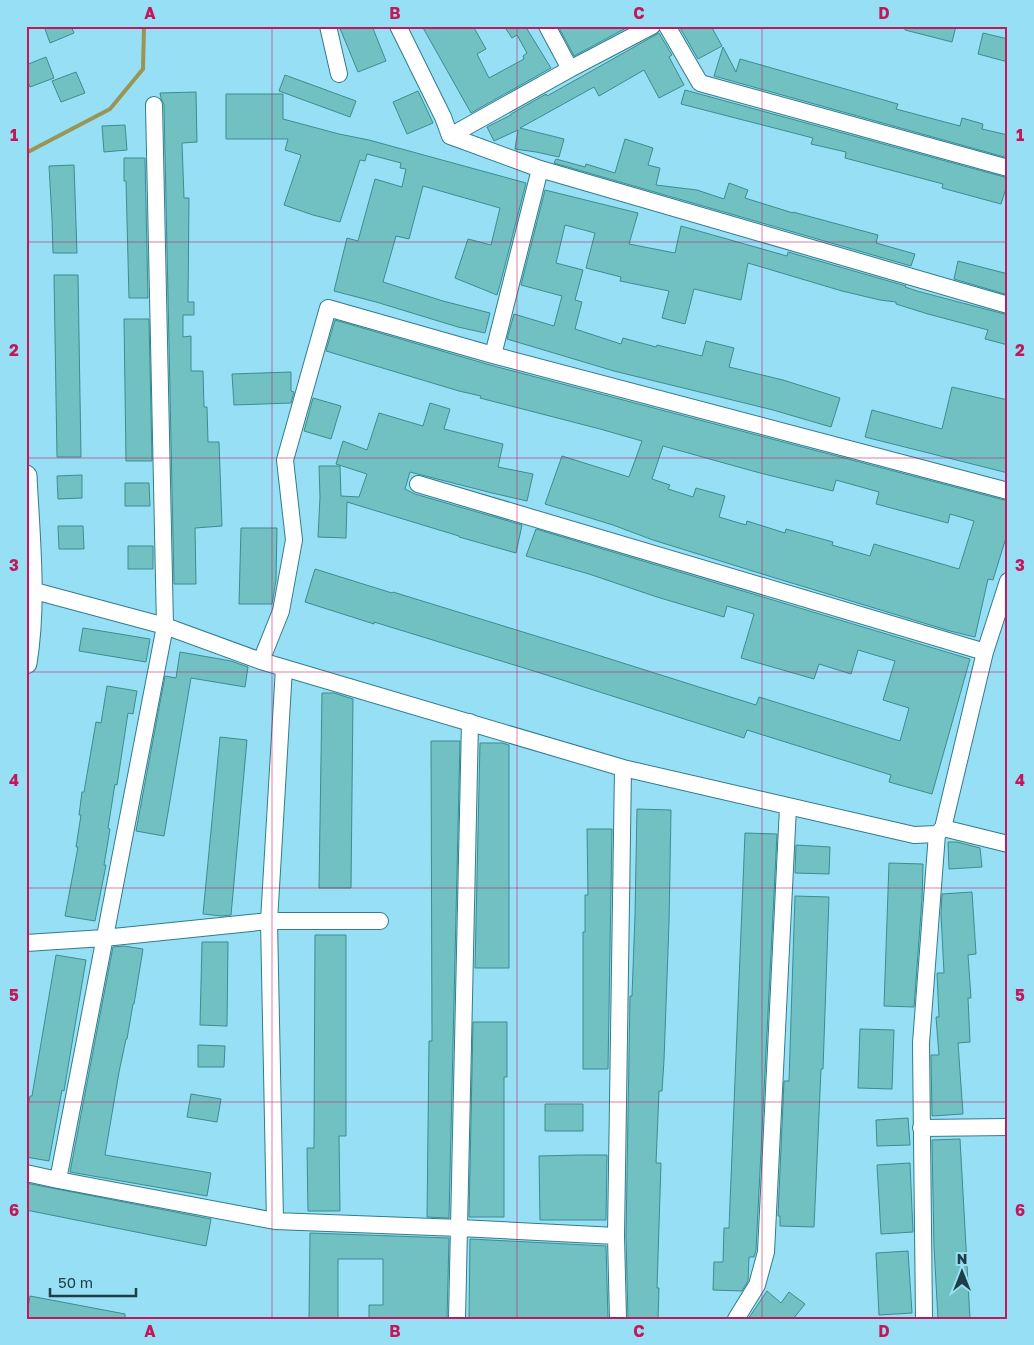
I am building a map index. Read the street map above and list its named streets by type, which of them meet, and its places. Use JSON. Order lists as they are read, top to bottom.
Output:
{
  "scale_bar": "50 m",
  "north": "top",
  "grid": {
    "columns": [
      "A",
      "B",
      "C",
      "D"
    ],
    "rows": [
      "1",
      "2",
      "3",
      "4",
      "5",
      "6"
    ]
  }
}
